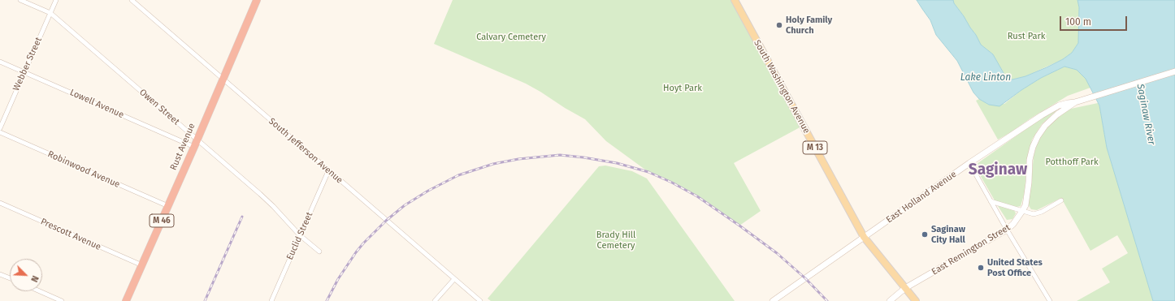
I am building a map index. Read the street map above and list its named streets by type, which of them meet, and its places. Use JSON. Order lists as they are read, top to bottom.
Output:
{
  "streets": {
    "highway": ["Rust Avenue", "M 46"],
    "main road": [
      "South Washington Avenue",
      "M 13",
      "East Holland Avenue",
      "East Remington Street"
    ],
    "street": [
      "Webber Street",
      "Lowell Avenue",
      "Owen Street",
      "South Jefferson Avenue",
      "Robinwood Avenue",
      "Prescott Avenue",
      "Euclid Street"
    ]
  },
  "crossings": [
    ["Webber Street", "Lowell Avenue"],
    ["Webber Street", "Owen Street"],
    ["South Washington Avenue", "East Holland Avenue"],
    ["South Washington Avenue", "East Remington Street"],
    ["Lowell Avenue", "Owen Street"],
    ["Lowell Avenue", "Rust Avenue"],
    ["Owen Street", "Rust Avenue"],
    ["Owen Street", "Euclid Street"],
    ["Rust Avenue", "South Jefferson Avenue"],
    ["Rust Avenue", "Robinwood Avenue"],
    ["Rust Avenue", "Prescott Avenue"],
    ["South Jefferson Avenue", "Euclid Street"],
    ["East Holland Avenue", "East Remington Street"]
  ],
  "districts": ["Saginaw"],
  "water": ["Lake Linton", "Saginaw River"],
  "parks": [
    "Rust Park",
    "Calvary Cemetery",
    "Hoyt Park",
    "Potthoff Park",
    "Brady Hill Cemetery"
  ],
  "places": ["Holy Family Church", "Saginaw City Hall", "United States Post Office"],
  "scale_bar": "100 m",
  "north": "bottom right"
}
